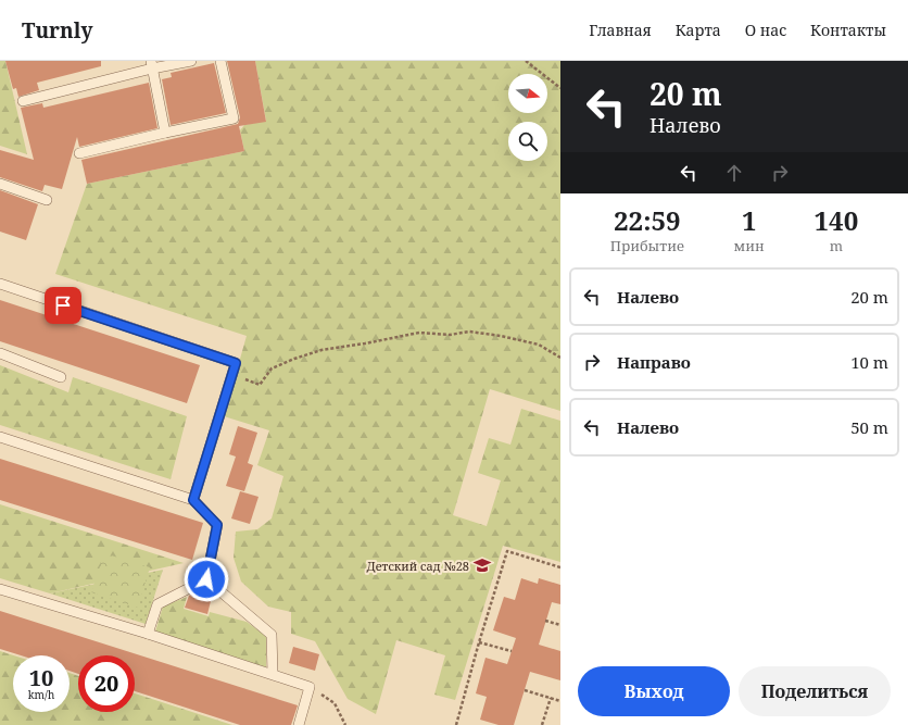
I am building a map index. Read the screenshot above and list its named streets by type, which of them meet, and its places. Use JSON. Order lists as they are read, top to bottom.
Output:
{
  "places": {
    "school or university": ["Детский сад №28"]
  },
  "north": "right",
  "page": {
    "header": "Turnly",
    "nav": [
      "Главная",
      "Карта",
      "О нас",
      "Контакты"
    ],
    "turn": ["20 m", "Налево"],
    "eta": [
      "22:59",
      "Прибытие",
      "1",
      "мин",
      "140",
      "m"
    ],
    "list": [
      {
        "name": "Налево",
        "value": "20 m"
      },
      {
        "name": "Направо",
        "value": "10 m"
      },
      {
        "name": "Налево",
        "value": "50 m"
      }
    ],
    "speed": "10 km/h",
    "limit": "20",
    "buttons": ["Выход", "Поделиться"]
  }
}
